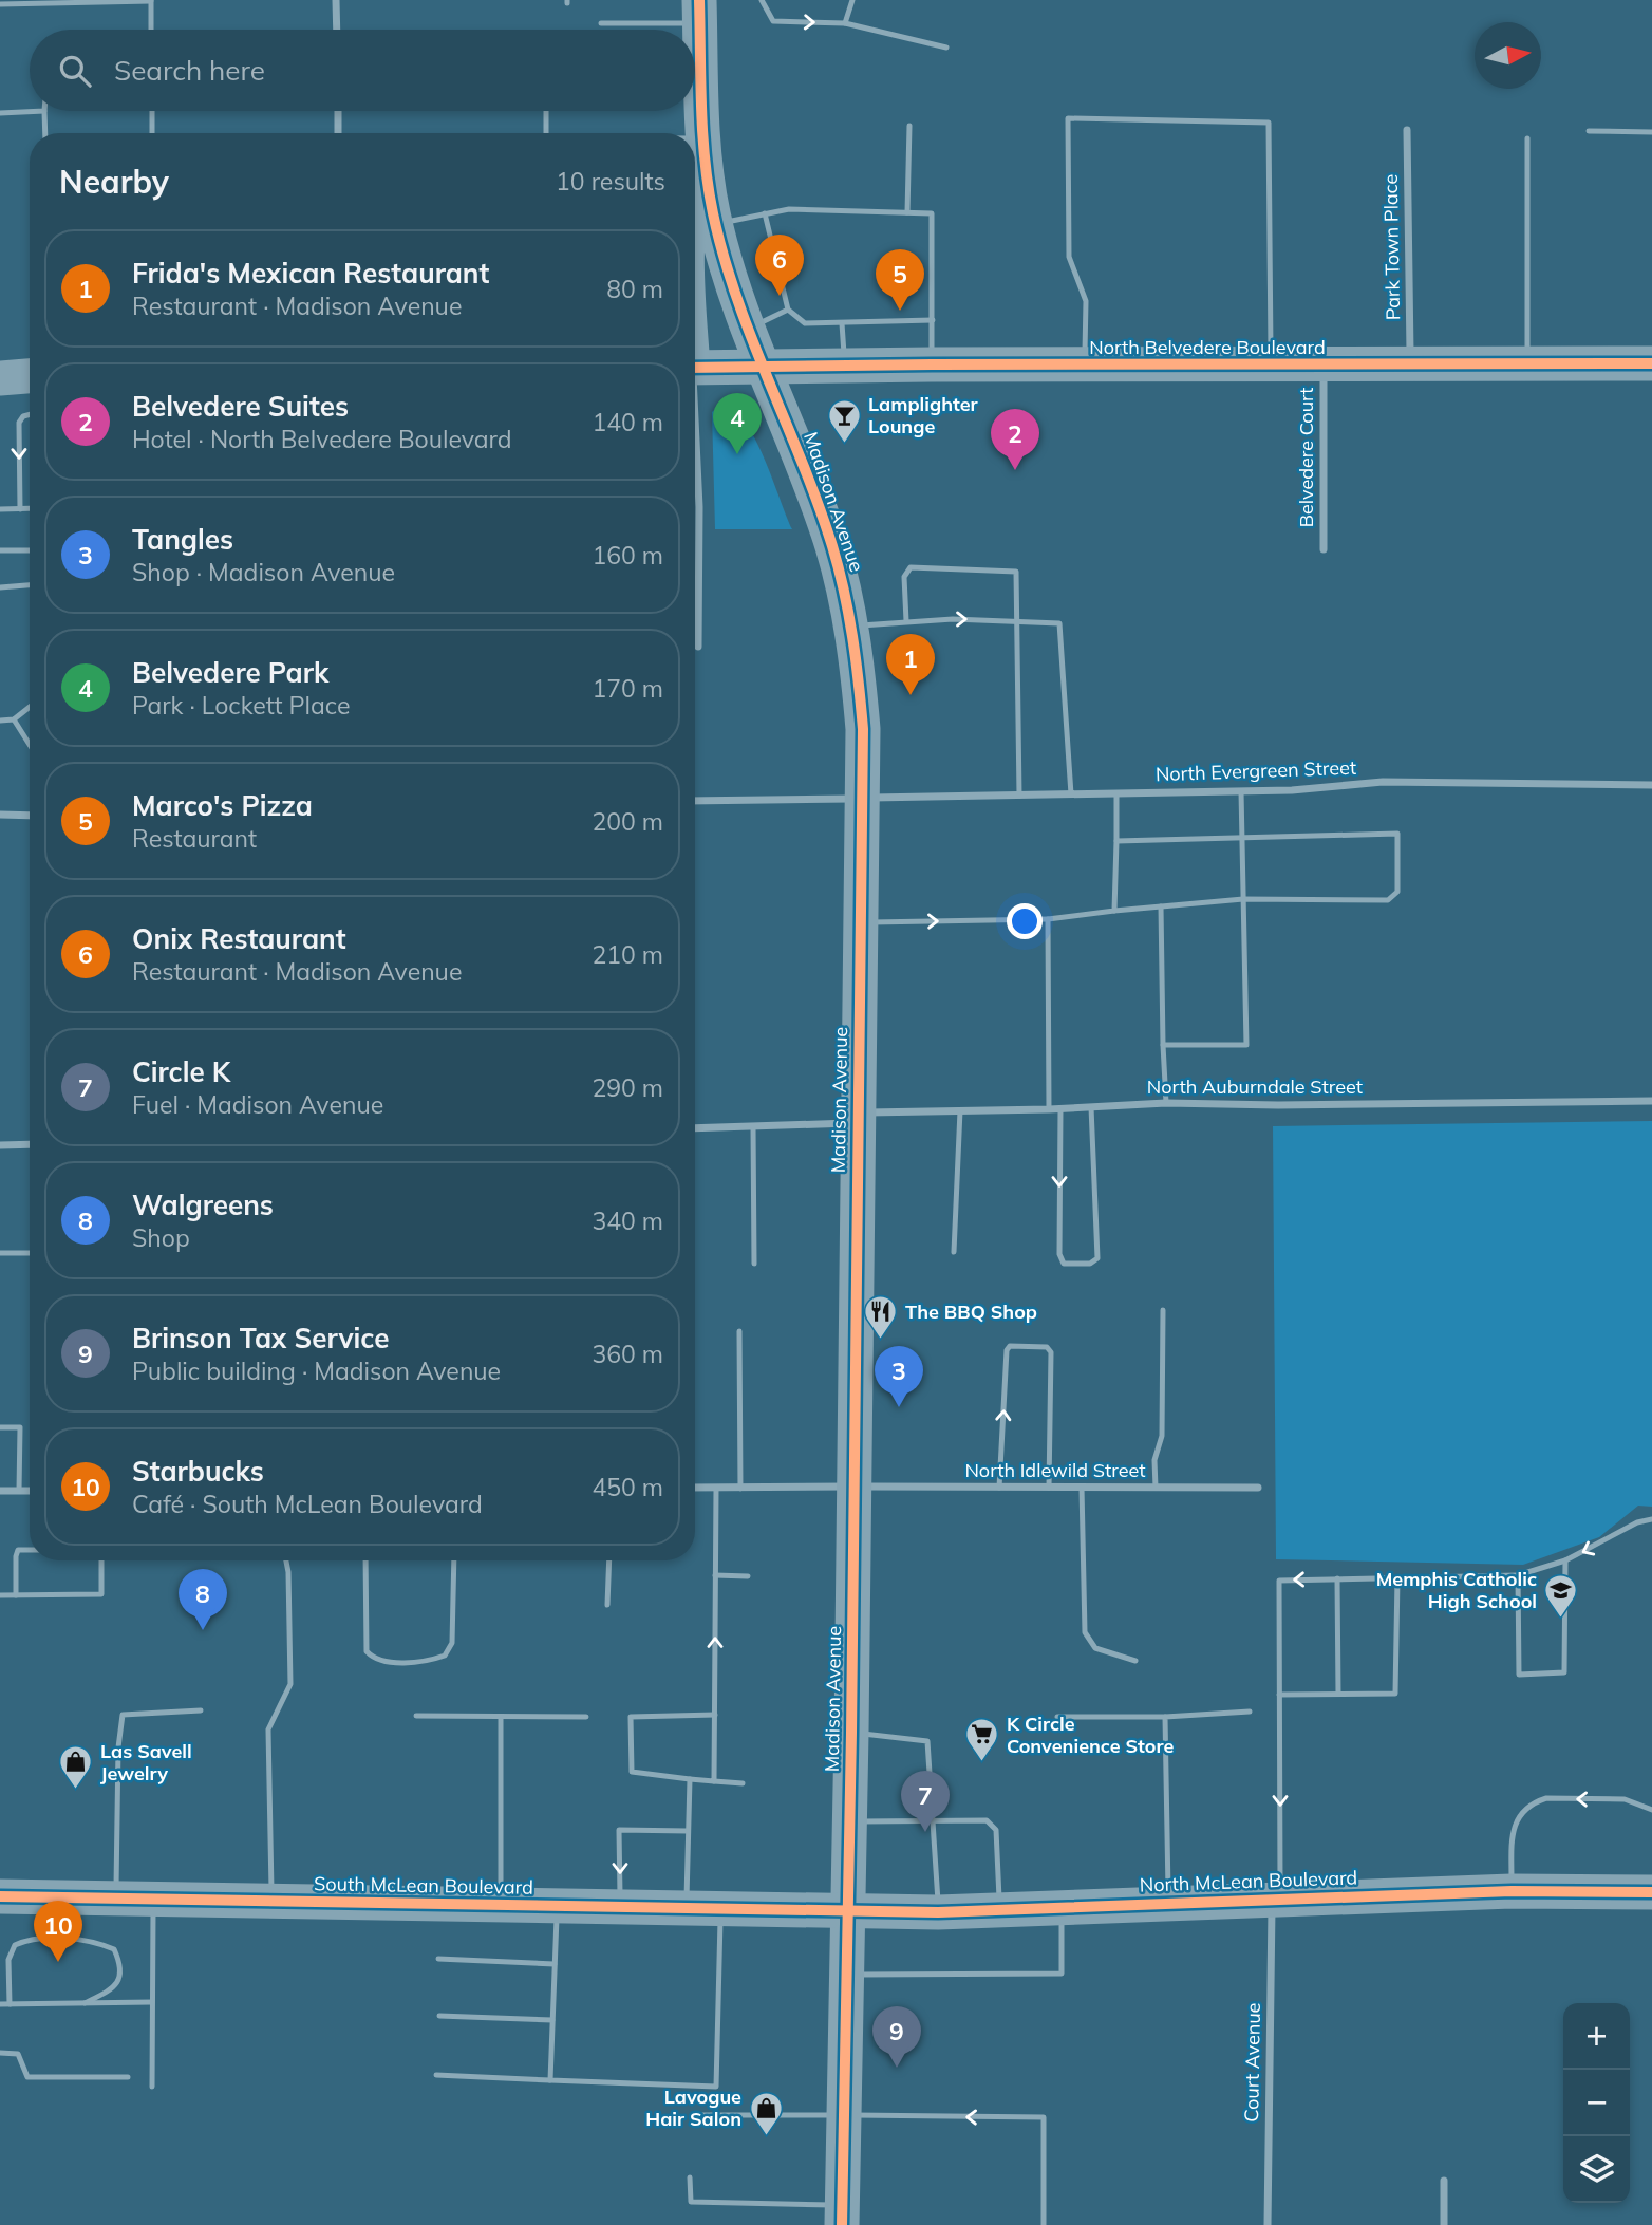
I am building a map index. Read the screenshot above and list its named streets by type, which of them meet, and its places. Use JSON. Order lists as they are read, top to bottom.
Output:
{
  "streets": {
    "street": [
      "Park Town Place",
      "North Belvedere Boulevard",
      "Belvedere Court",
      "Madison Avenue",
      "North Evergreen Street",
      "North Auburndale Street",
      "North Idlewild Street",
      "North McLean Boulevard",
      "South McLean Boulevard",
      "Court Avenue"
    ]
  },
  "crossings": [
    ["Park Town Place", "North Belvedere Boulevard"],
    ["North Belvedere Boulevard", "Belvedere Court"],
    ["North Belvedere Boulevard", "Madison Avenue"],
    ["Madison Avenue", "North Evergreen Street"],
    ["Madison Avenue", "North Auburndale Street"],
    ["Madison Avenue", "North Idlewild Street"],
    ["Madison Avenue", "North McLean Boulevard"],
    ["Madison Avenue", "South McLean Boulevard"],
    ["North McLean Boulevard", "South McLean Boulevard"],
    ["North McLean Boulevard", "Court Avenue"]
  ],
  "places": {
    "bar": ["Lamplighter Lounge"],
    "restaurant": ["The BBQ Shop"],
    "school or university": ["Memphis Catholic High School"],
    "supermarket": ["K Circle Convenience Store"],
    "shop": ["Las Savell Jewelry", "Lavogue Hair Salon"]
  },
  "north": "right",
  "page": {
    "search": "Search here",
    "heading": ["Nearby", "10 results"],
    "list": [
      {
        "mark": "1",
        "name": "Frida's Mexican Restaurant",
        "note": "Restaurant · Madison Avenue",
        "value": "80 m"
      },
      {
        "mark": "2",
        "name": "Belvedere Suites",
        "note": "Hotel · North Belvedere Boulevard",
        "value": "140 m"
      },
      {
        "mark": "3",
        "name": "Tangles",
        "note": "Shop · Madison Avenue",
        "value": "160 m"
      },
      {
        "mark": "4",
        "name": "Belvedere Park",
        "note": "Park · Lockett Place",
        "value": "170 m"
      },
      {
        "mark": "5",
        "name": "Marco's Pizza",
        "note": "Restaurant",
        "value": "200 m"
      },
      {
        "mark": "6",
        "name": "Onix Restaurant",
        "note": "Restaurant · Madison Avenue",
        "value": "210 m"
      },
      {
        "mark": "7",
        "name": "Circle K",
        "note": "Fuel · Madison Avenue",
        "value": "290 m"
      },
      {
        "mark": "8",
        "name": "Walgreens",
        "note": "Shop",
        "value": "340 m"
      },
      {
        "mark": "9",
        "name": "Brinson Tax Service",
        "note": "Public building · Madison Avenue",
        "value": "360 m"
      },
      {
        "mark": "10",
        "name": "Starbucks",
        "note": "Café · South McLean Boulevard",
        "value": "450 m"
      }
    ],
    "pins": [
      "6",
      "5",
      "4",
      "2",
      "1",
      "3",
      "8",
      "7",
      "10",
      "9"
    ],
    "map_buttons": ["+", "−"]
  }
}
